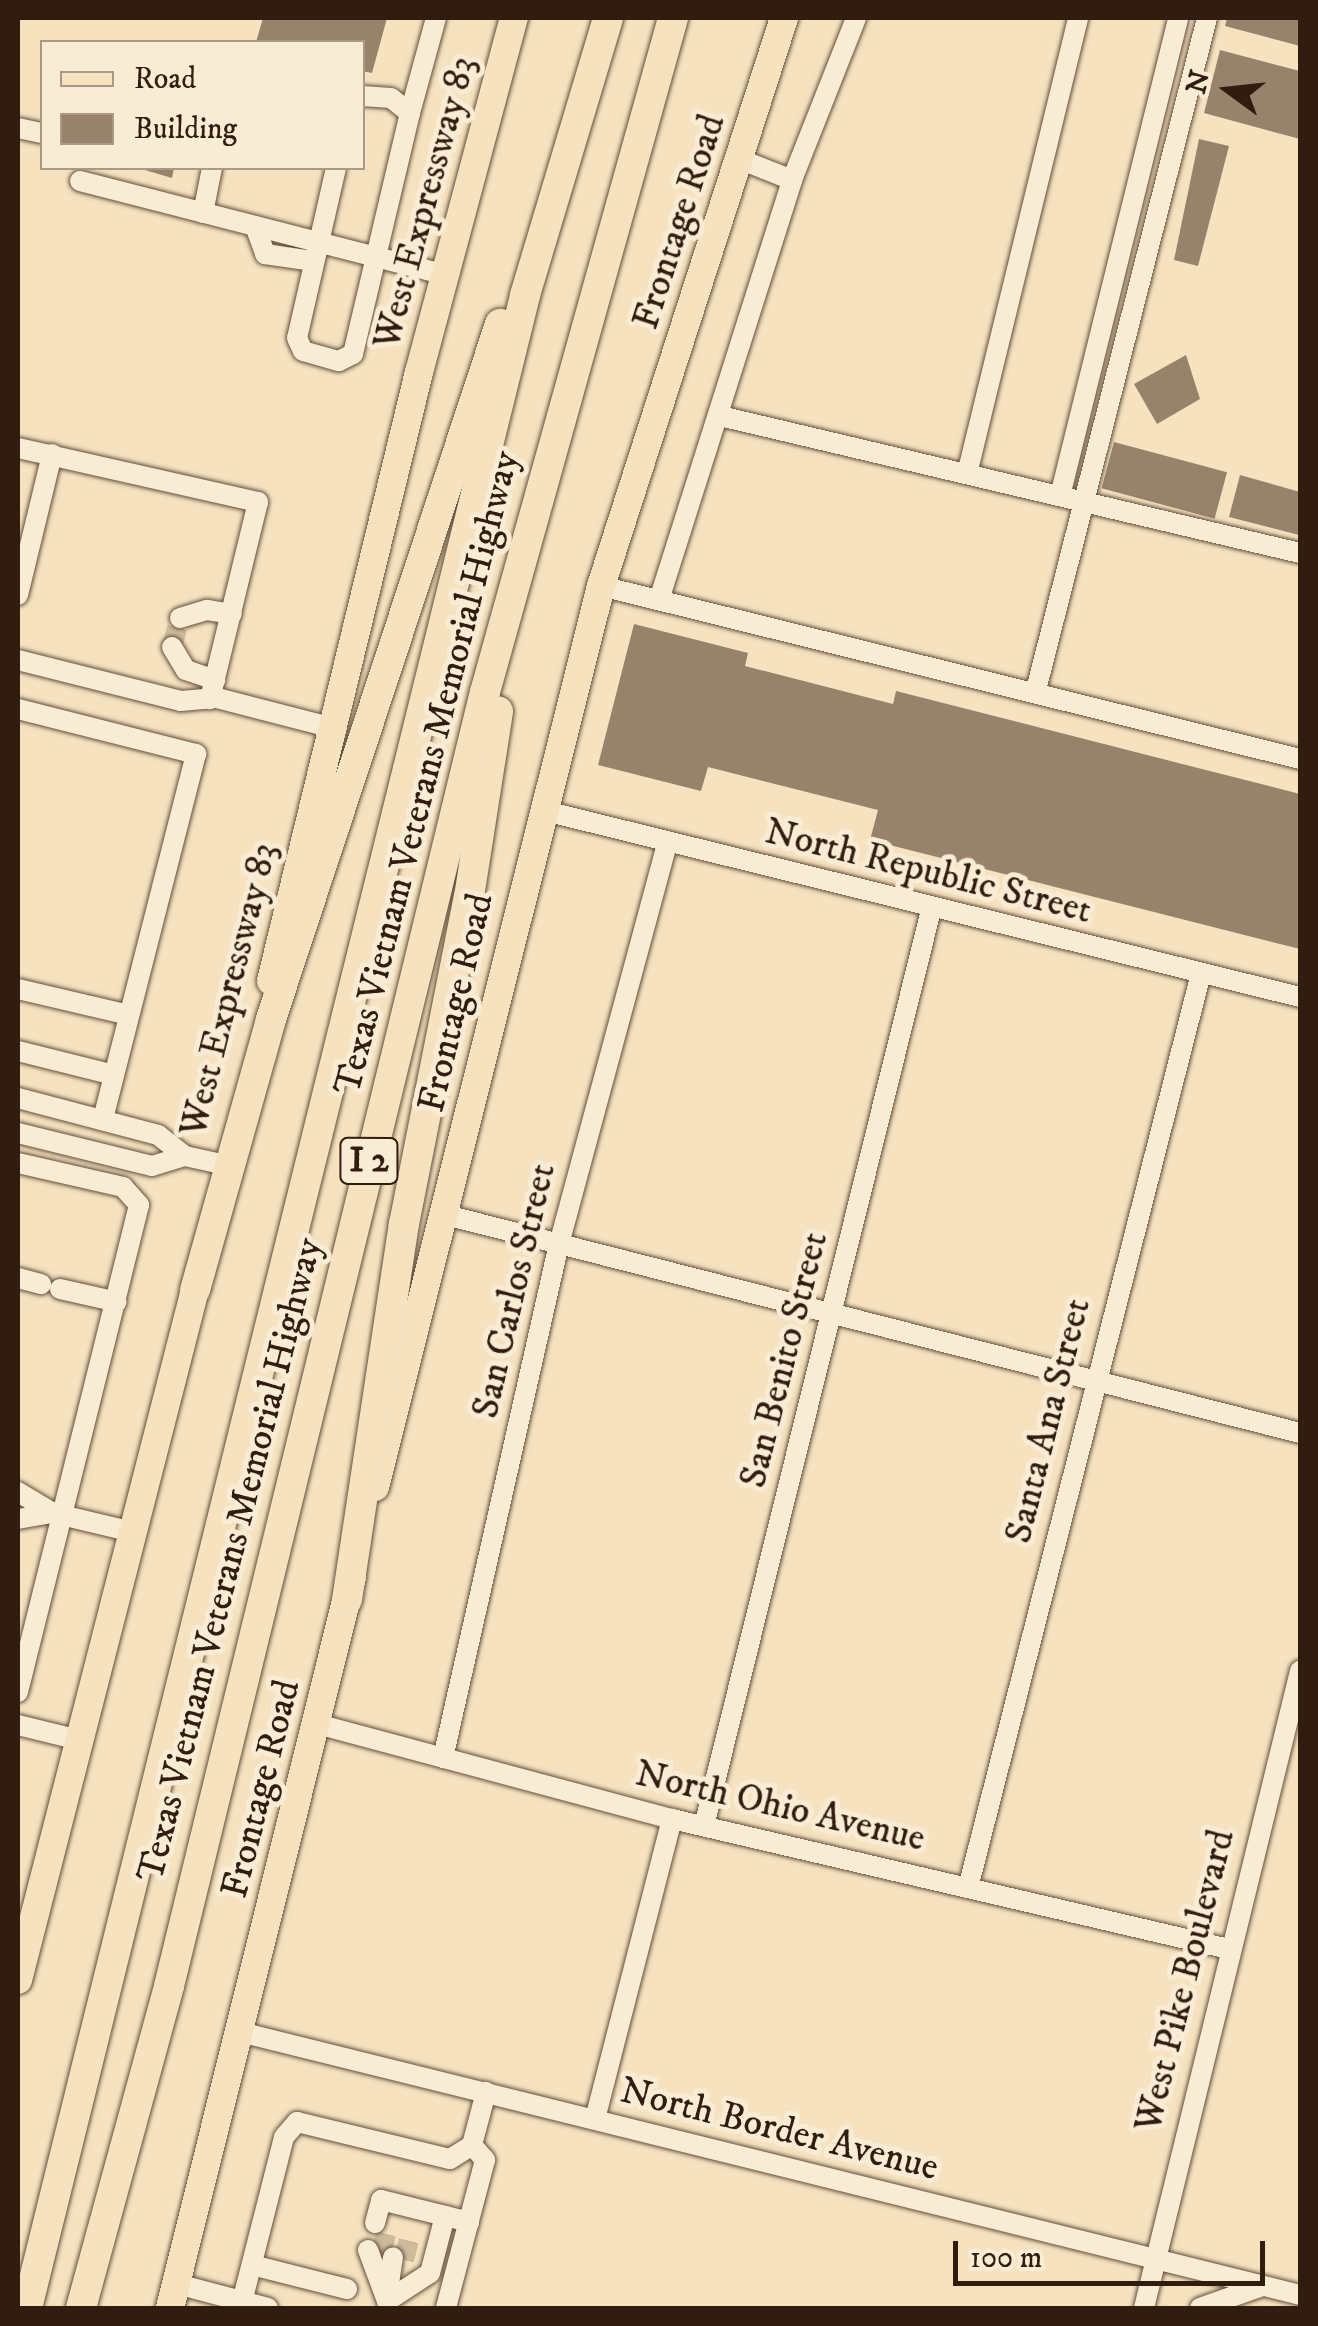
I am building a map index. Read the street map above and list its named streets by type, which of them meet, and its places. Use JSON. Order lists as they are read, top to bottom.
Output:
{
  "streets": {
    "highway": ["Texas Vietnam Veterans Memorial Highway", "I 2"],
    "main road": ["West Expressway 83", "Frontage Road"],
    "street": [
      "North Republic Street",
      "San Carlos Street",
      "San Benito Street",
      "Santa Ana Street",
      "North Ohio Avenue",
      "West Pike Boulevard",
      "North Border Avenue"
    ]
  },
  "crossings": [
    ["Frontage Road", "North Republic Street"],
    ["Frontage Road", "North Ohio Avenue"],
    ["Frontage Road", "North Border Avenue"],
    ["North Republic Street", "San Carlos Street"],
    ["North Republic Street", "San Benito Street"],
    ["North Republic Street", "Santa Ana Street"],
    ["San Carlos Street", "North Ohio Avenue"],
    ["San Benito Street", "North Ohio Avenue"],
    ["Santa Ana Street", "North Ohio Avenue"],
    ["North Ohio Avenue", "West Pike Boulevard"],
    ["West Pike Boulevard", "North Border Avenue"]
  ],
  "legend": ["Road", "Building"],
  "scale_bar": "100 m",
  "north": "left"
}
